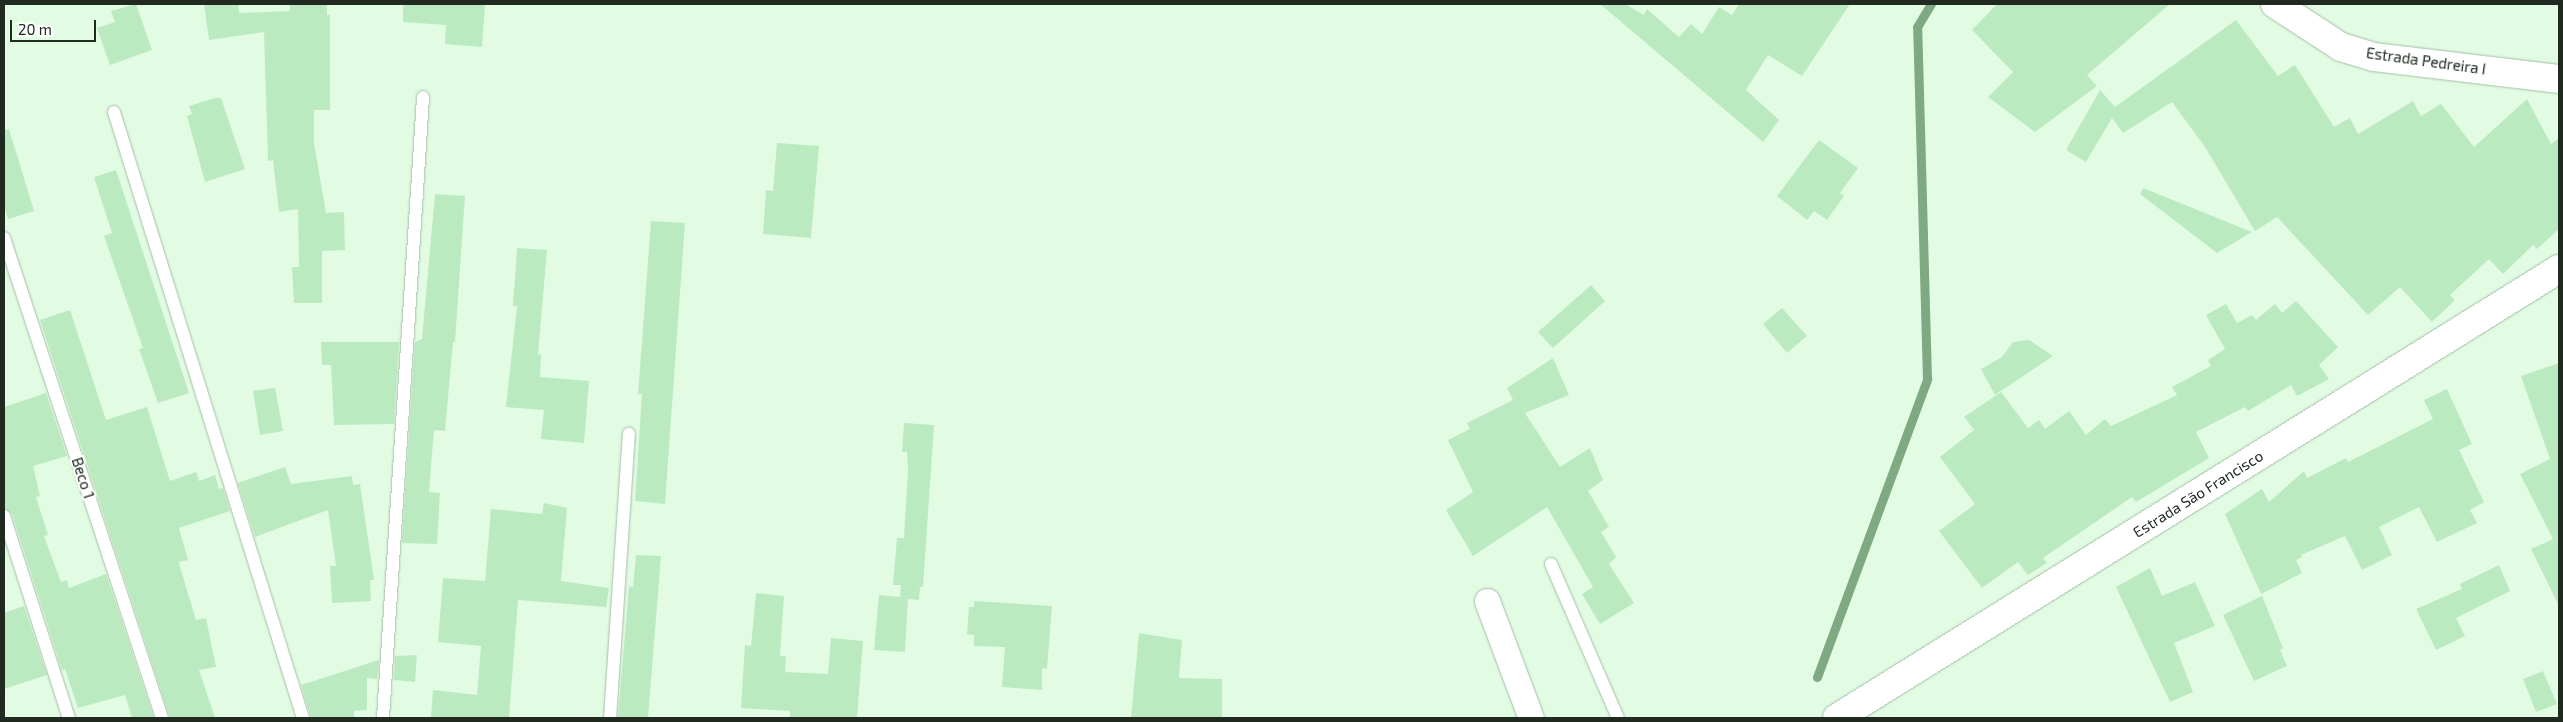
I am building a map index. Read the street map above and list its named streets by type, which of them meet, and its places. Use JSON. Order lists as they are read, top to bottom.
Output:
{
  "streets": {
    "main road": ["Estrada Pedreira I", "Estrada São Francisco"],
    "lane": ["Beco 1"]
  },
  "scale_bar": "20 m"
}
